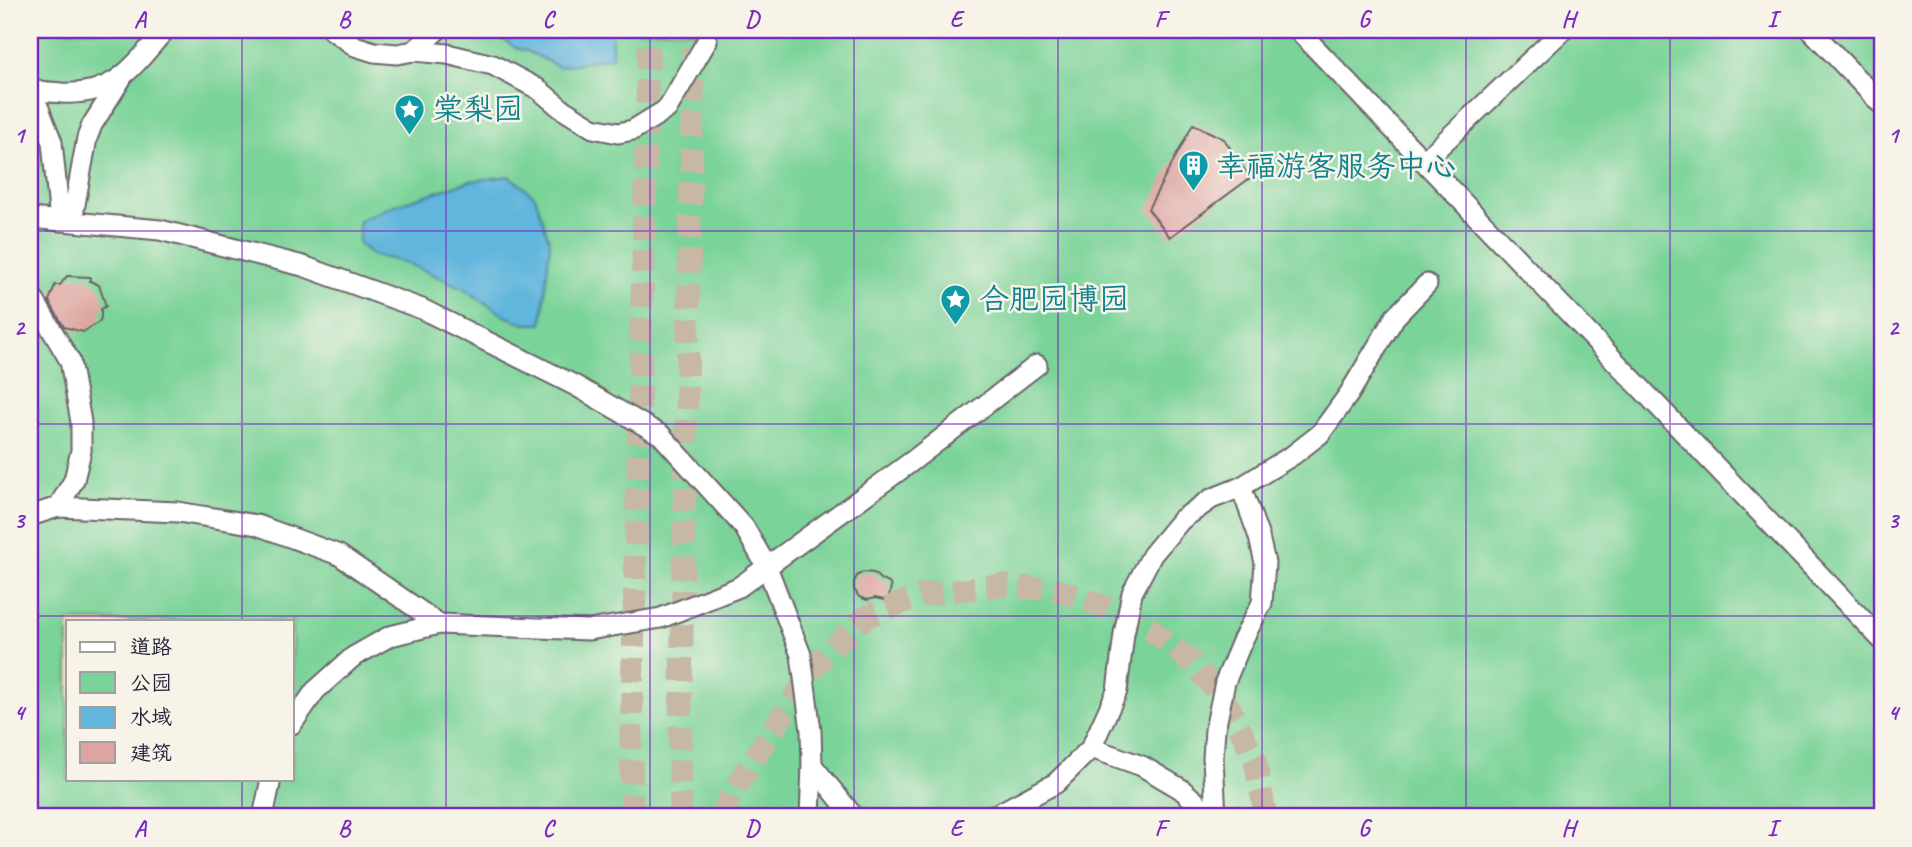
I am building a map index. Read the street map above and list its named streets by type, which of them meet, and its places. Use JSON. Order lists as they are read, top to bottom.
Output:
{
  "places": {
    "place": ["棠梨园", "合肥园博园"],
    "building": ["幸福游客服务中心"]
  },
  "legend": [
    "道路",
    "公园",
    "水域",
    "建筑"
  ],
  "grid": {
    "columns": [
      "A",
      "B",
      "C",
      "D",
      "E",
      "F",
      "G",
      "H",
      "I"
    ],
    "rows": [
      "1",
      "2",
      "3",
      "4"
    ]
  }
}
